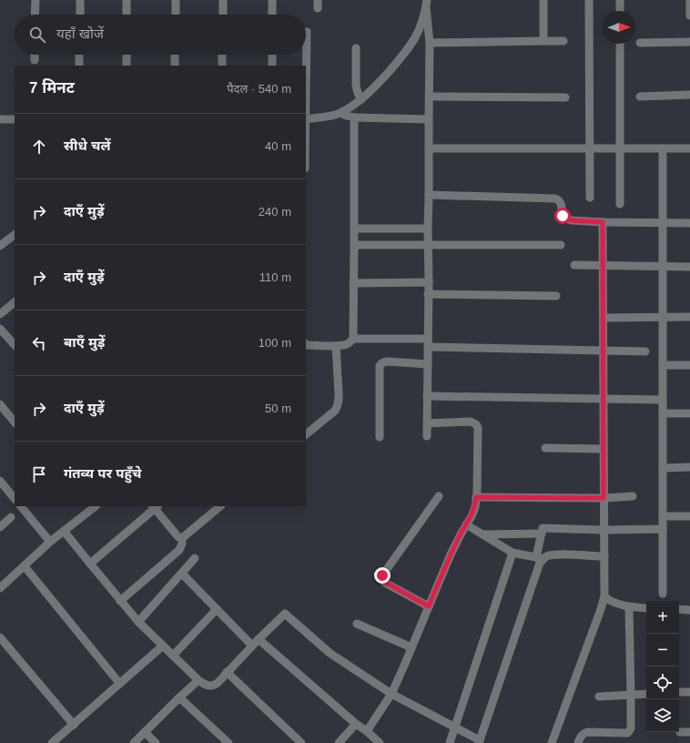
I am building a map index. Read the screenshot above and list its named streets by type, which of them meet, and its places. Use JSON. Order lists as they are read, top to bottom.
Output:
{
  "north": "right",
  "page": {
    "search": "यहाँ खोजें",
    "heading": ["7 मिनट", "पैदल · 540 m"],
    "list": [
      ["सीधे चलें", "40 m"],
      ["दाएँ मुड़ें", "240 m"],
      ["दाएँ मुड़ें", "110 m"],
      ["बाएँ मुड़ें", "100 m"],
      ["दाएँ मुड़ें", "50 m"],
      "गंतव्य पर पहुँचे"
    ],
    "map_buttons": ["+", "−"]
  }
}
